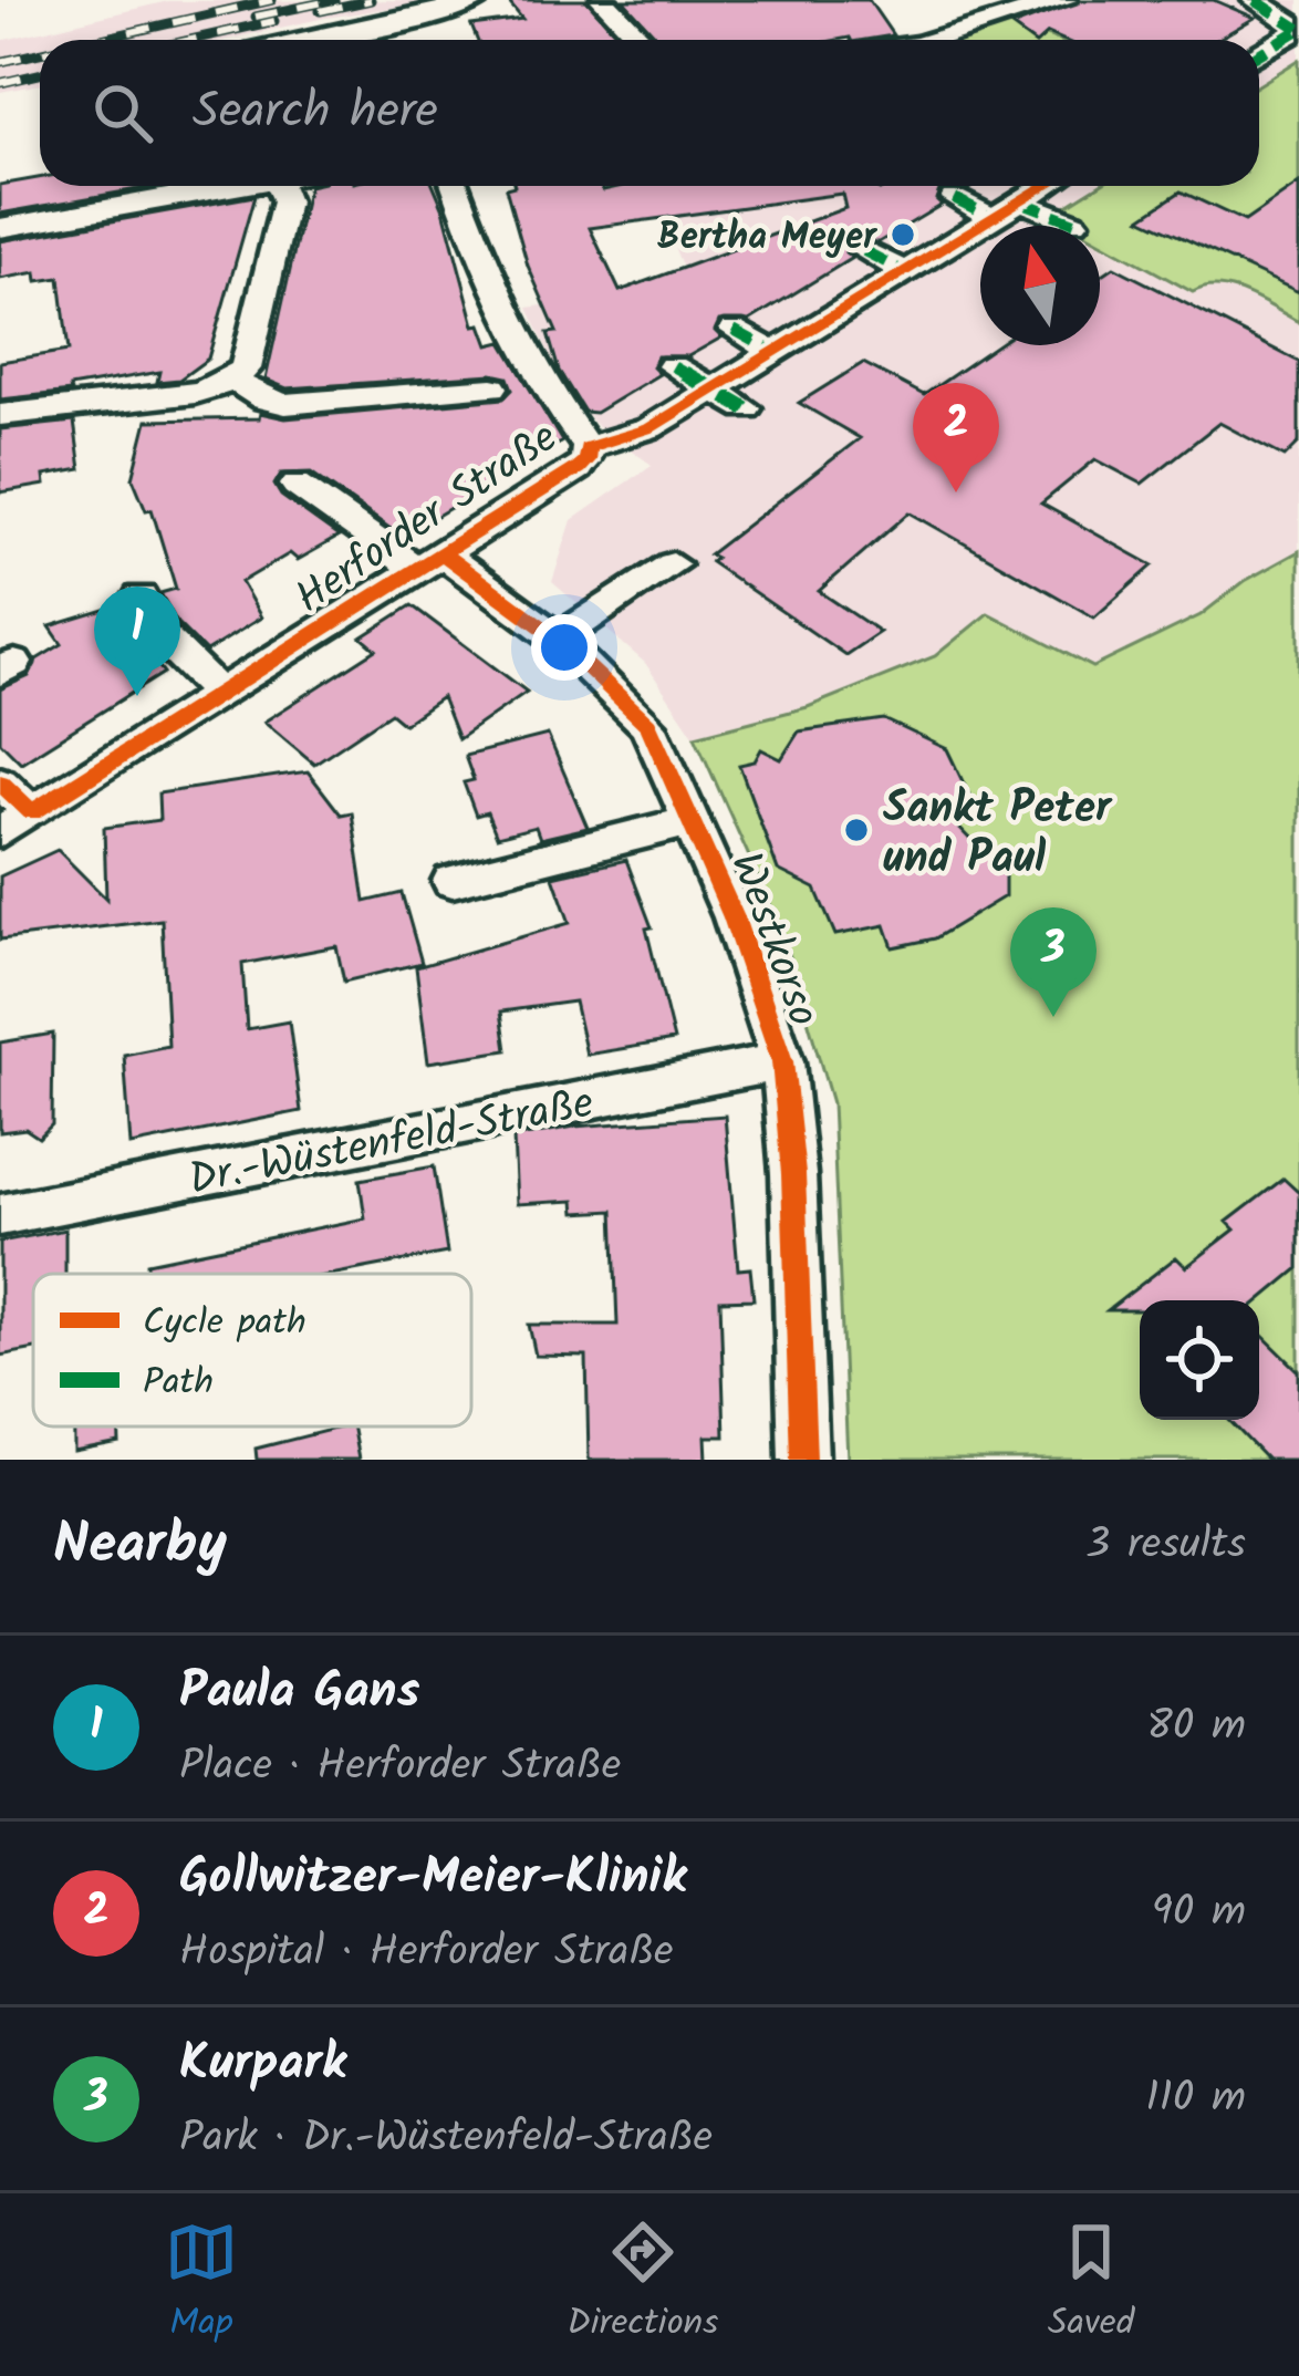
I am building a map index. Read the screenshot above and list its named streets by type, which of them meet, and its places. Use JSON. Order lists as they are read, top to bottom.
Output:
{
  "streets": {
    "street": ["Herforder Straße", "Westkorso", "Dr.-Wüstenfeld-Straße"]
  },
  "crossings": [
    ["Herforder Straße", "Westkorso"],
    ["Westkorso", "Dr.-Wüstenfeld-Straße"]
  ],
  "places": ["Bertha Meyer", "Sankt Peter und Paul"],
  "legend": ["Cycle path", "Path"],
  "north": "top",
  "page": {
    "search": "Search here",
    "pins": ["2", "1", "3"],
    "heading": ["Nearby", "3 results"],
    "list": [
      {
        "mark": "1",
        "name": "Paula Gans",
        "note": "Place · Herforder Straße",
        "value": "80 m"
      },
      {
        "mark": "2",
        "name": "Gollwitzer-Meier-Klinik",
        "note": "Hospital · Herforder Straße",
        "value": "90 m"
      },
      {
        "mark": "3",
        "name": "Kurpark",
        "note": "Park · Dr.-Wüstenfeld-Straße",
        "value": "110 m"
      }
    ],
    "nav": ["Map", "Directions", "Saved"]
  }
}
